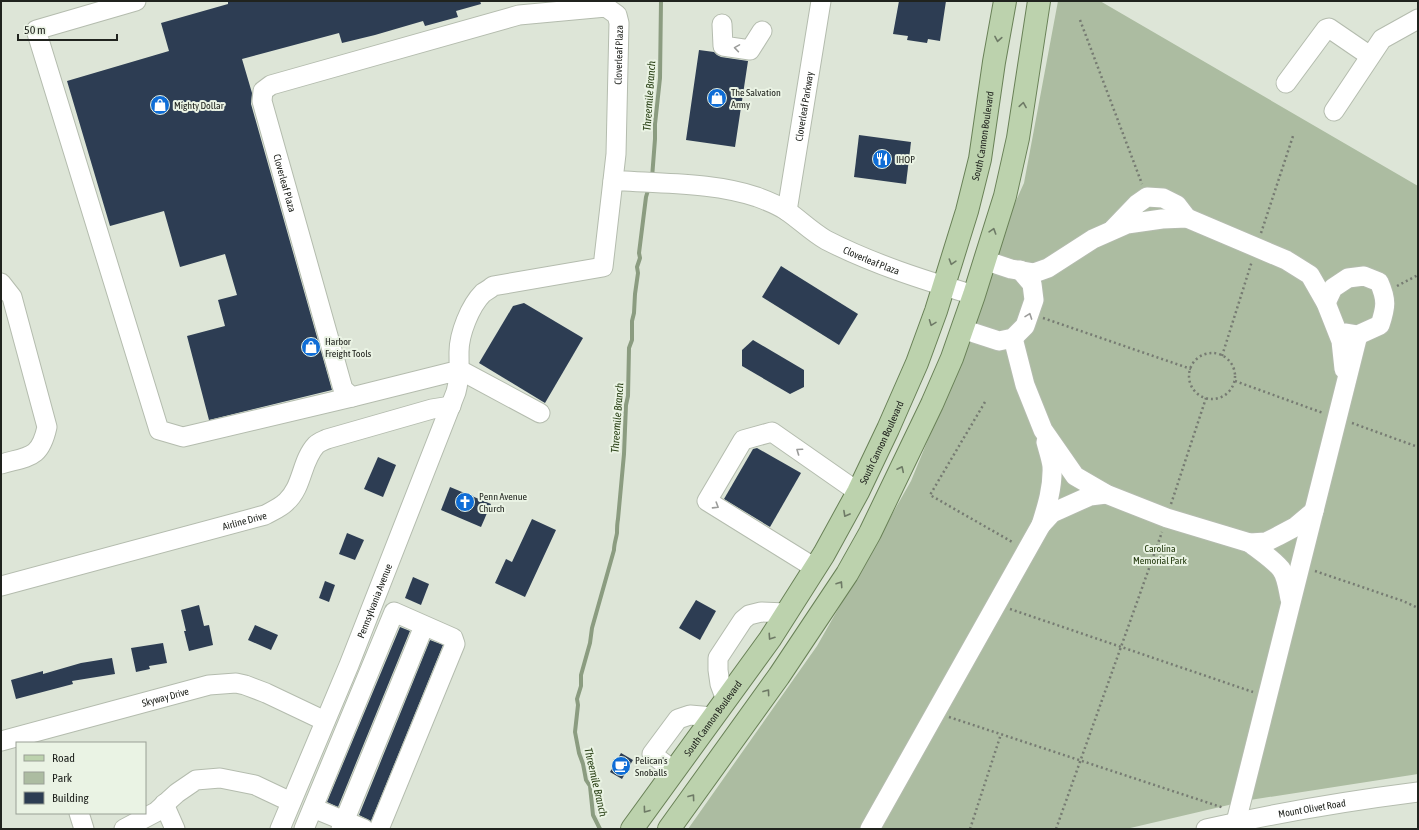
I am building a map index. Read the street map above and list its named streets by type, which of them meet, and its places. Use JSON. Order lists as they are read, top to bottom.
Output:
{
  "streets": {
    "main road": ["South Cannon Boulevard"],
    "street": [
      "Cloverleaf Plaza",
      "Cloverleaf Parkway",
      "Airline Drive",
      "Pennsylvania Avenue",
      "Skyway Drive",
      "Mount Olivet Road"
    ]
  },
  "crossings": [
    ["Cloverleaf Plaza", "Cloverleaf Parkway"],
    ["Cloverleaf Plaza", "South Cannon Boulevard"],
    ["Cloverleaf Plaza", "Pennsylvania Avenue"],
    ["Airline Drive", "Pennsylvania Avenue"],
    ["Pennsylvania Avenue", "Skyway Drive"]
  ],
  "water": ["Threemile Branch"],
  "parks": ["Carolina Memorial Park"],
  "places": {
    "shop": ["The Salvation Army", "Mighty Dollar", "Harbor Freight Tools"],
    "restaurant": ["IHOP"],
    "church": ["Penn Avenue Church"],
    "cafe": ["Pelican's Snoballs"]
  },
  "legend": ["Road", "Park", "Building"],
  "scale_bar": "50 m"
}
